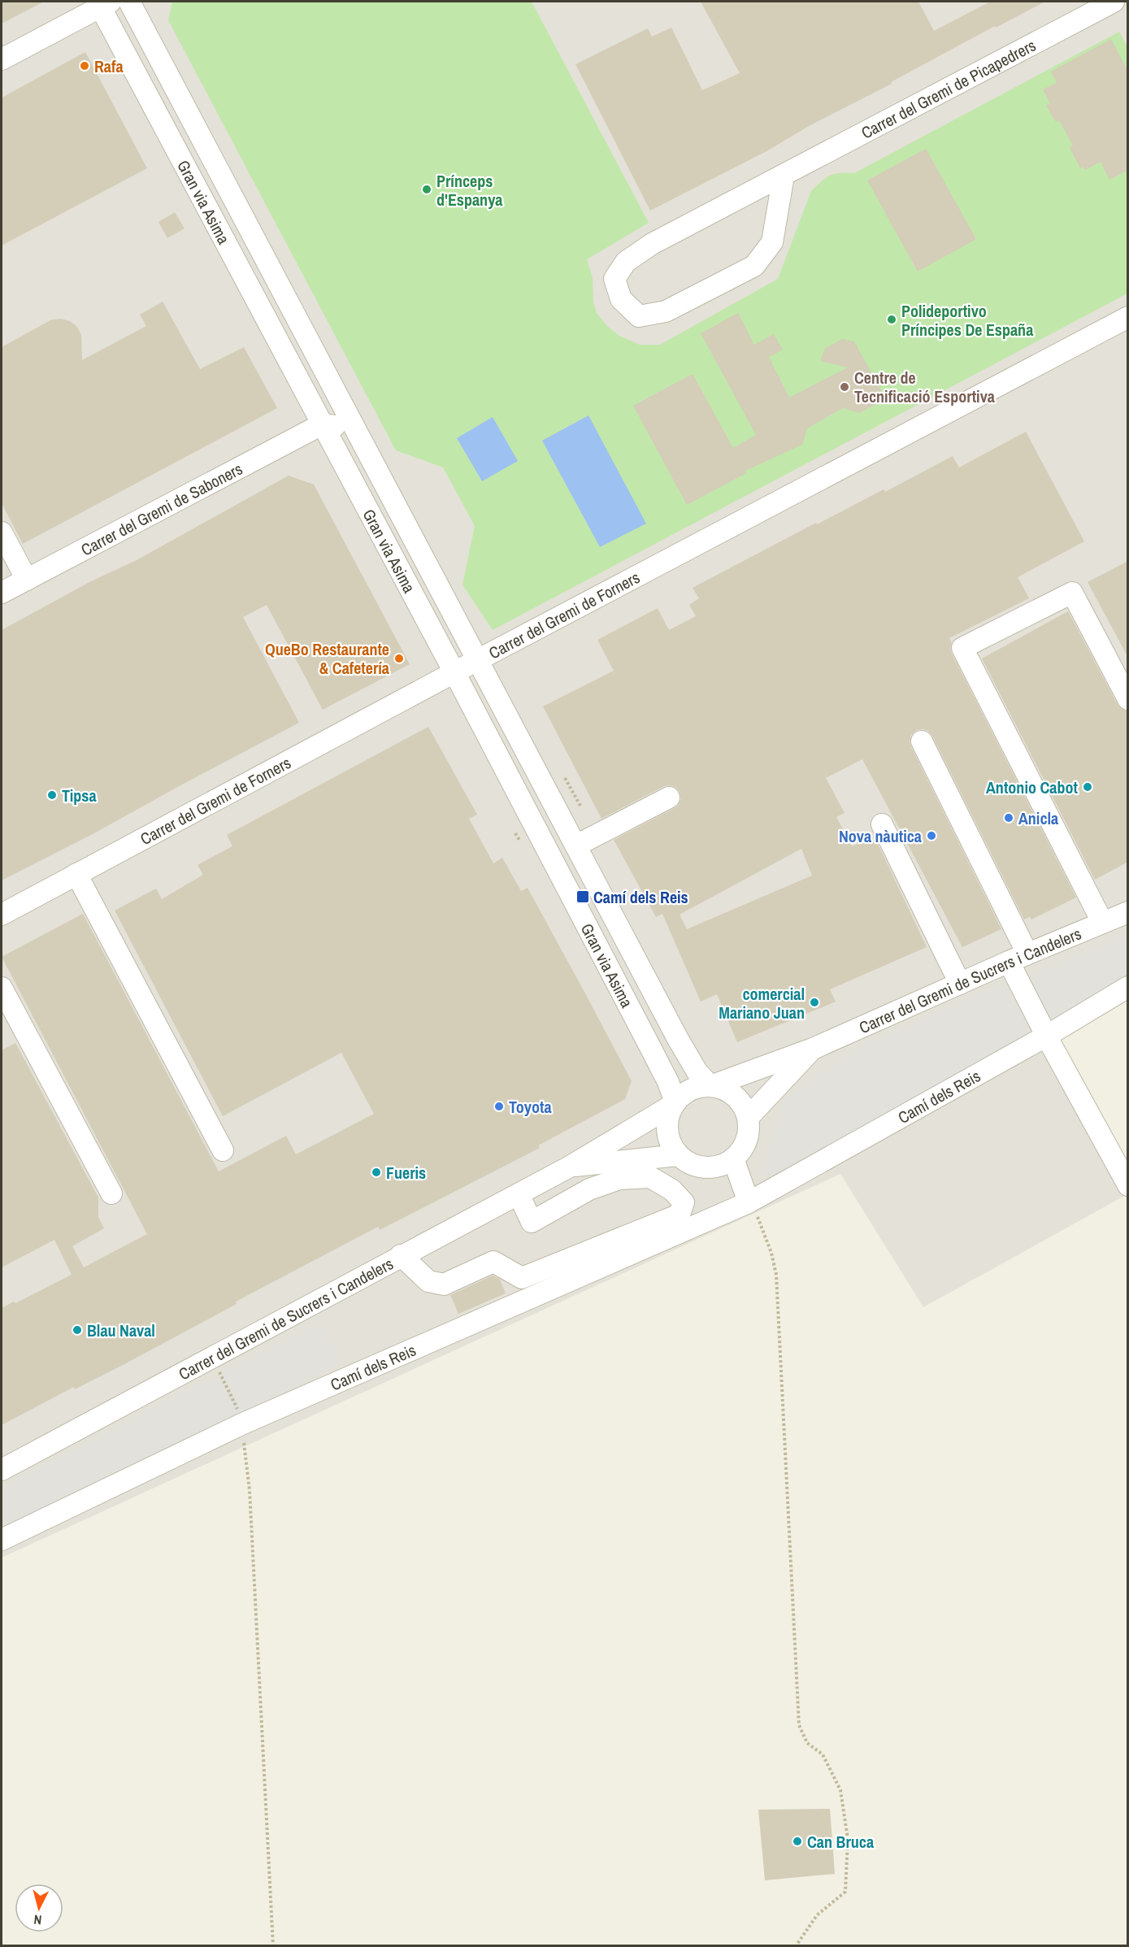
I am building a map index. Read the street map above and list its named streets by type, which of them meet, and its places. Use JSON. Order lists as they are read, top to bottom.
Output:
{
  "streets": {
    "street": [
      "Carrer del Gremi de Picapedrers",
      "Gran via Asima",
      "Carrer del Gremi de Saboners",
      "Carrer del Gremi de Forners",
      "Carrer del Gremi de Sucrers i Candelers",
      "Camí dels Reis"
    ]
  },
  "crossings": [
    ["Gran via Asima", "Carrer del Gremi de Saboners"],
    ["Gran via Asima", "Carrer del Gremi de Forners"],
    ["Gran via Asima", "Carrer del Gremi de Sucrers i Candelers"]
  ],
  "places": {
    "other": [
      "Rafa",
      "Prínceps d'Espanya",
      "Polideportivo Príncipes De España",
      "Centre de Tecnificació Esportiva",
      "QueBo Restaurante & Cafetería",
      "Antonio Cabot",
      "Tipsa",
      "Anicla",
      "Nova nàutica",
      "comercial Mariano Juan",
      "Toyota",
      "Fueris",
      "Blau Naval",
      "Can Bruca"
    ],
    "transit": ["Camí dels Reis"]
  },
  "north": "bottom"
}
